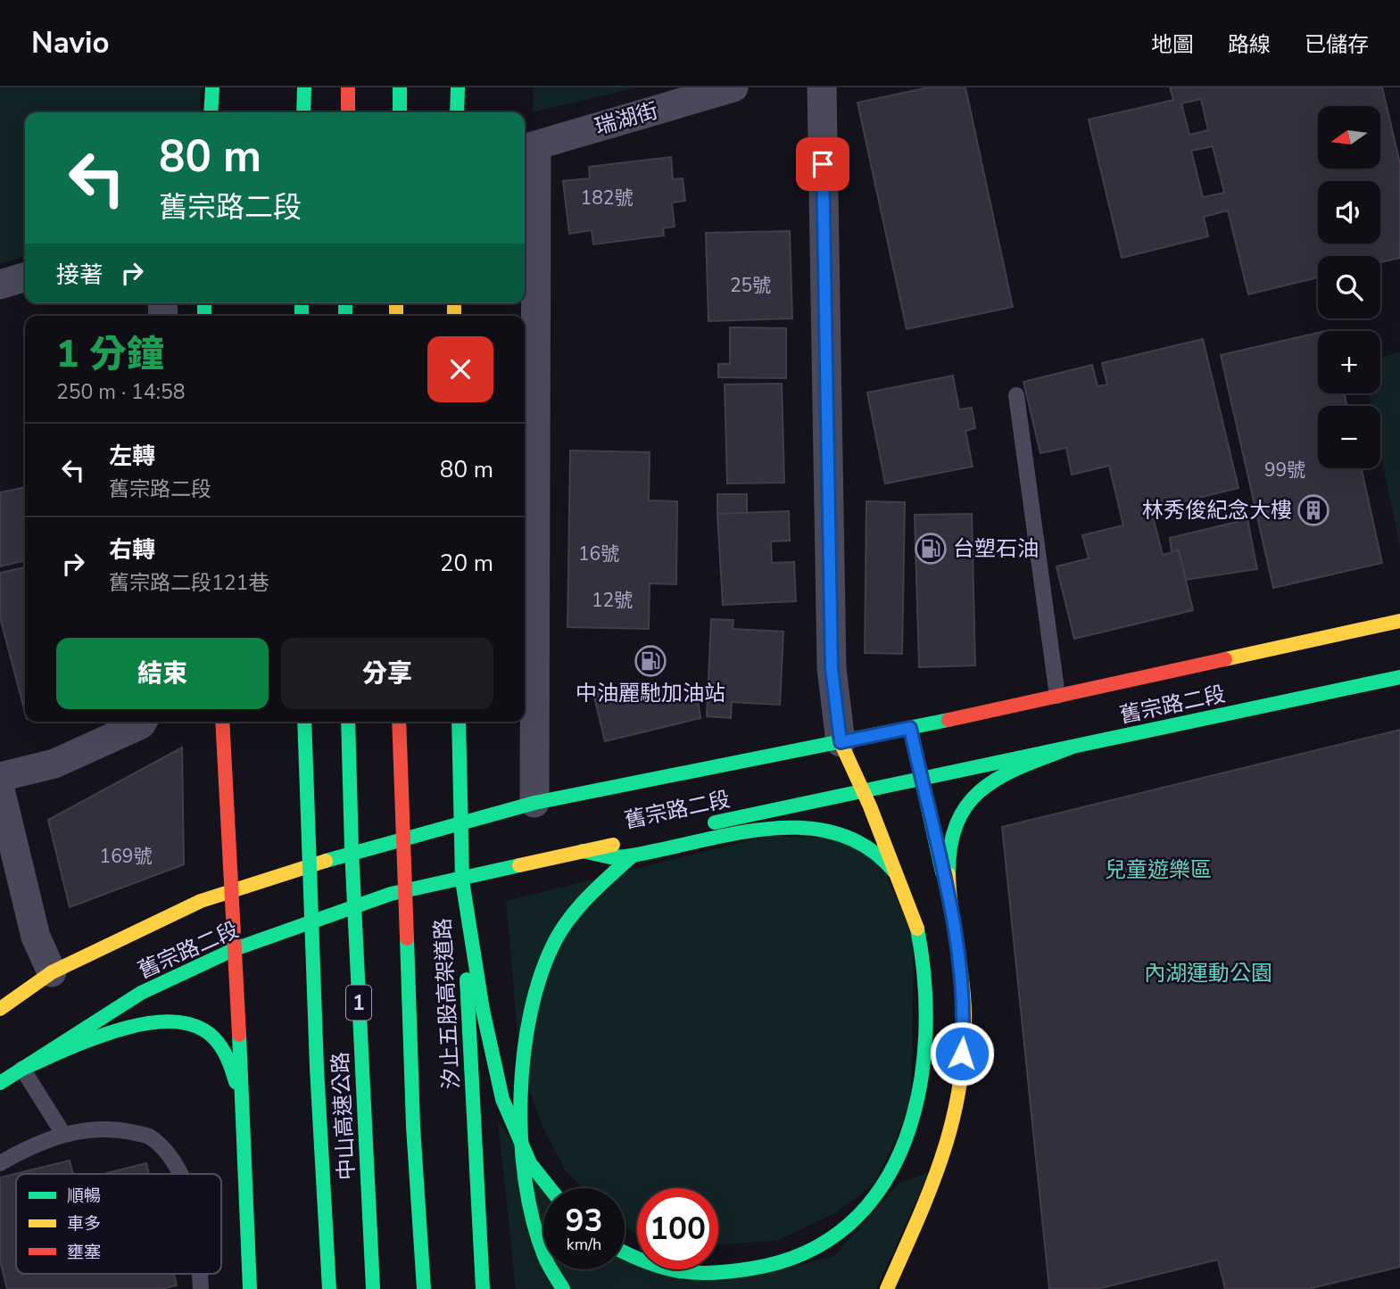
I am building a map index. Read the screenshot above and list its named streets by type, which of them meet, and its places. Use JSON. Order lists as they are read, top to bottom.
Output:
{
  "streets": {
    "main road": [
      "舊宗路二段",
      "1",
      "汐止五股高架道路",
      "中山高速公路"
    ],
    "street": ["瑞湖街"]
  },
  "parks": ["兒童遊樂區", "內湖運動公園"],
  "places": {
    "building": ["林秀俊紀念大樓"],
    "fuel station": ["台塑石油", "中油麗馳加油站"]
  },
  "house_numbers": [
    "182號",
    "25號",
    "99號",
    "16號",
    "12號",
    "169號"
  ],
  "legend": ["順暢", "車多", "壅塞"],
  "north": "left",
  "page": {
    "header": "Navio",
    "nav": ["地圖", "路線", "已儲存"],
    "map_buttons": ["+", "−"],
    "turn": ["80 m", "舊宗路二段"],
    "then": "接著",
    "heading": ["1 分鐘", "250 m · 14:58"],
    "list": [
      {
        "name": "左轉",
        "note": "舊宗路二段",
        "value": "80 m"
      },
      {
        "name": "右轉",
        "note": "舊宗路二段121巷",
        "value": "20 m"
      }
    ],
    "buttons": ["結束", "分享"],
    "speed": "93 km/h",
    "limit": "100"
  }
}
